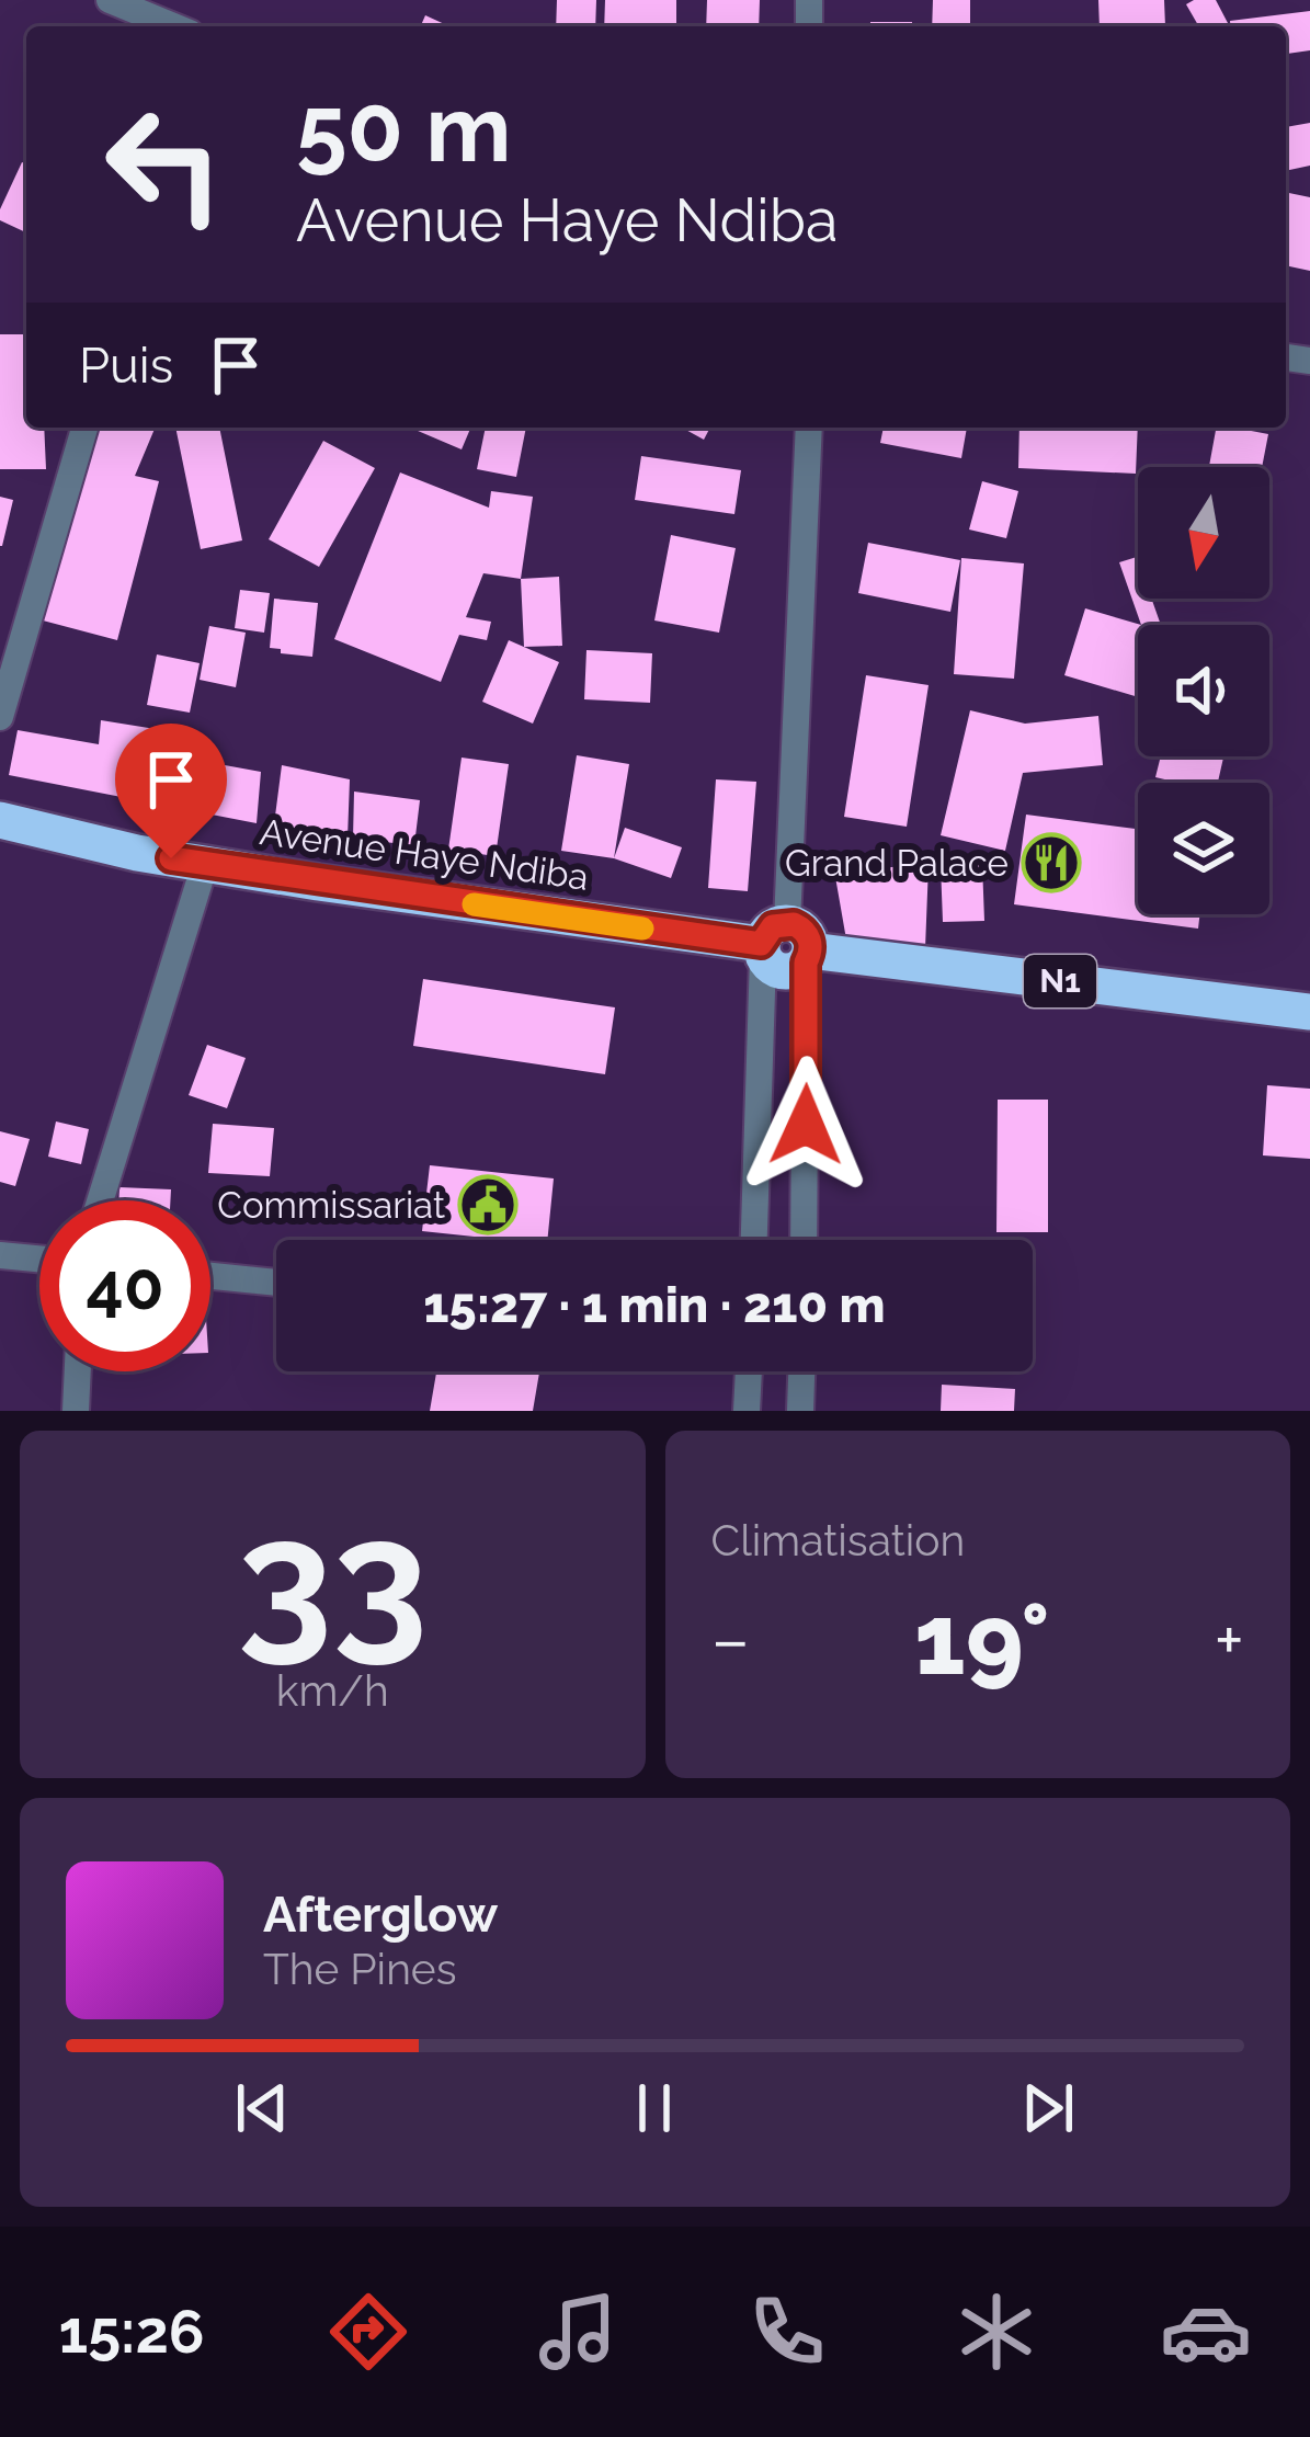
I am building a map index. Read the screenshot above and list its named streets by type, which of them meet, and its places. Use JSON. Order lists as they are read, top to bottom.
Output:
{
  "streets": {
    "highway": ["Avenue Haye Ndiba", "N1"]
  },
  "crossings": [
    ["Avenue Haye Ndiba", "N1"]
  ],
  "places": {
    "restaurant": ["Grand Palace"],
    "public building": ["Commissariat"]
  },
  "north": "bottom",
  "page": {
    "turn": ["50 m", "Avenue Haye Ndiba"],
    "then": "Puis",
    "limit": "40",
    "trip": "15:27 · 1 min · 210 m",
    "tile": [
      ["33", "km/h"],
      "Climatisation"
    ],
    "heat": ["−", "19°", "+"],
    "song": ["Afterglow", "The Pines"],
    "tabs": "15:26"
  }
}
